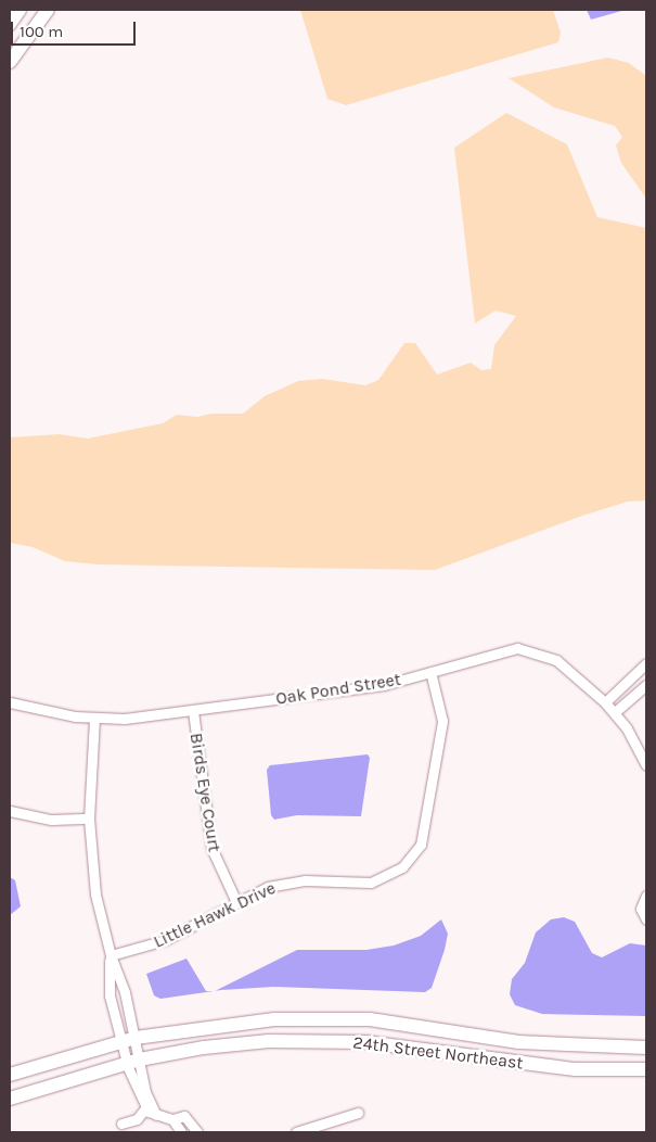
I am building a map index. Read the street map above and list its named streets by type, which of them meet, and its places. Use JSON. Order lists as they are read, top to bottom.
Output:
{
  "streets": {
    "street": [
      "Oak Pond Street",
      "Birds Eye Court",
      "Little Hawk Drive",
      "24th Street Northeast"
    ]
  },
  "crossings": [
    ["Oak Pond Street", "Birds Eye Court"],
    ["Oak Pond Street", "Little Hawk Drive"],
    ["Birds Eye Court", "Little Hawk Drive"]
  ],
  "scale_bar": "100 m"
}
